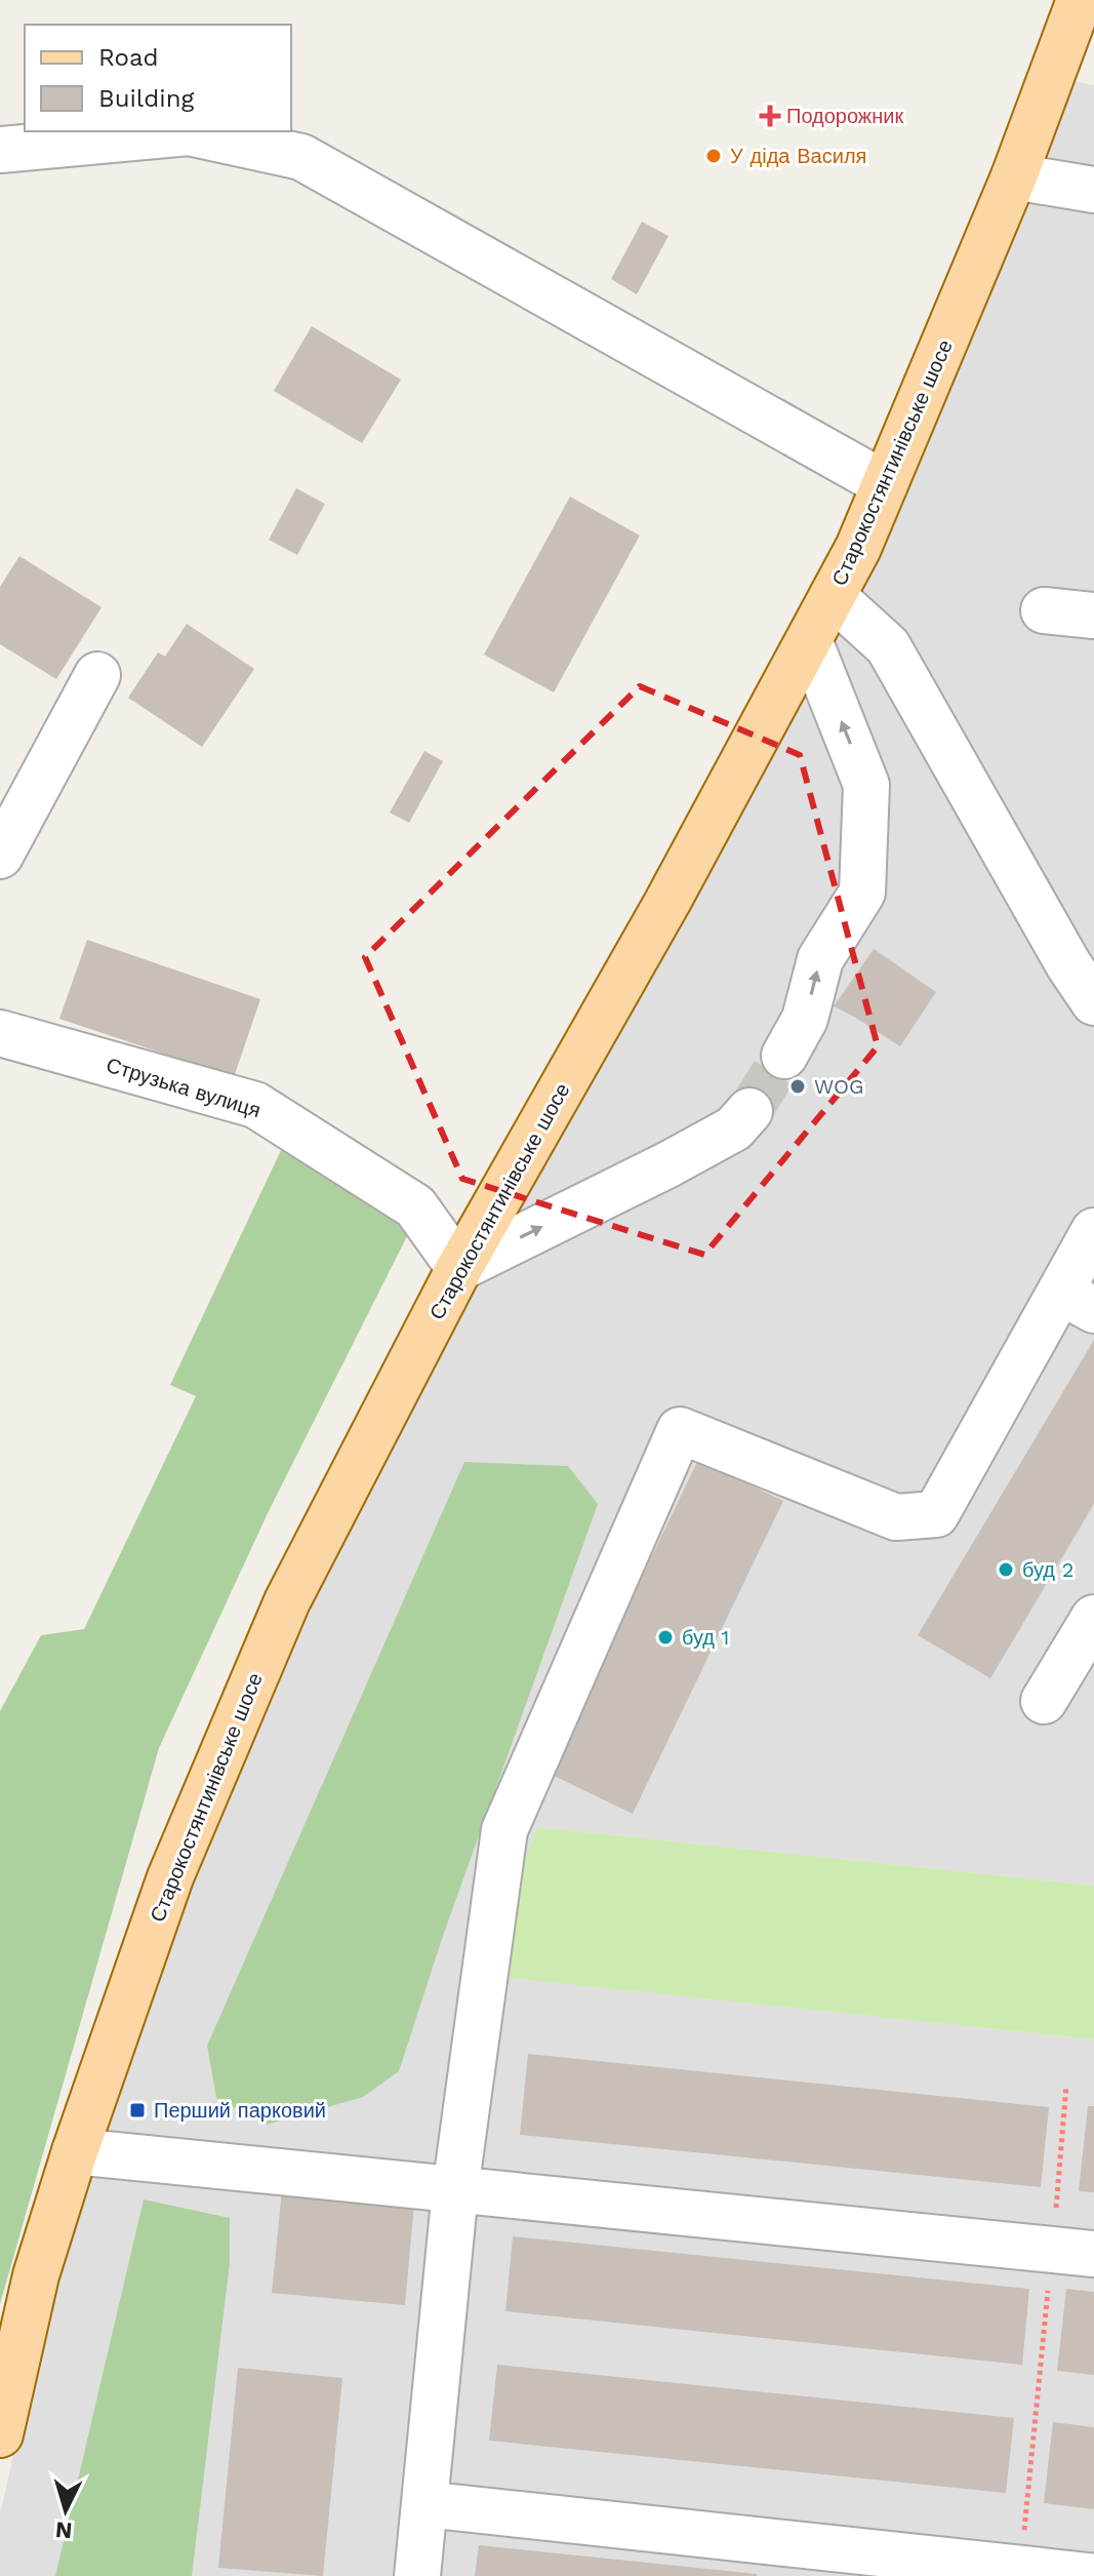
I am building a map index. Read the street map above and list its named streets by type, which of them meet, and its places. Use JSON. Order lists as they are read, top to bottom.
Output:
{
  "streets": {
    "main road": ["Старокостянтинівське шосе"],
    "street": ["Струзька вулиця"]
  },
  "crossings": [
    ["Старокостянтинівське шосе", "Струзька вулиця"]
  ],
  "places": {
    "health": ["Подорожник"],
    "other": [
      "У діда Василя",
      "WOG",
      "буд 2",
      "буд 1"
    ],
    "transit": ["Перший парковий"]
  },
  "legend": ["Road", "Building"],
  "north": "bottom"
}
